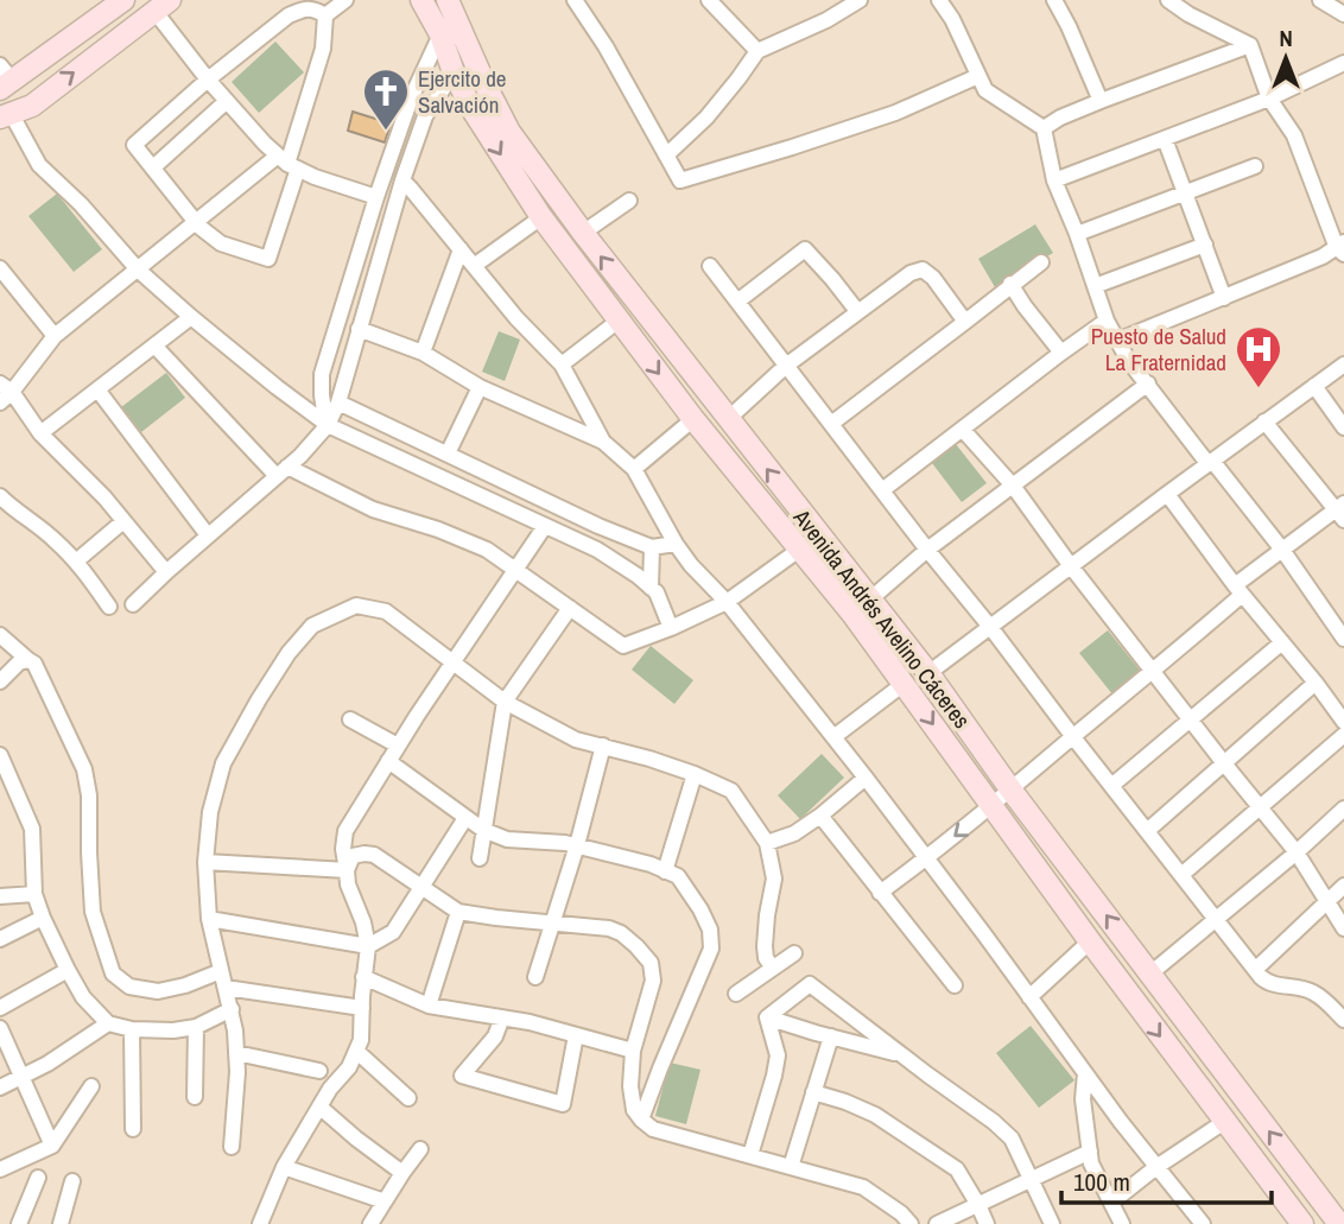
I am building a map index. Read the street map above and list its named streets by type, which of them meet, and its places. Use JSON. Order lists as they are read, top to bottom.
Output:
{
  "streets": {
    "street": ["Avenida Andrés Avelino Cáceres"]
  },
  "places": {
    "church": ["Ejercito de Salvación"],
    "hospital": ["Puesto de Salud La Fraternidad"]
  },
  "scale_bar": "100 m",
  "north": "top"
}
